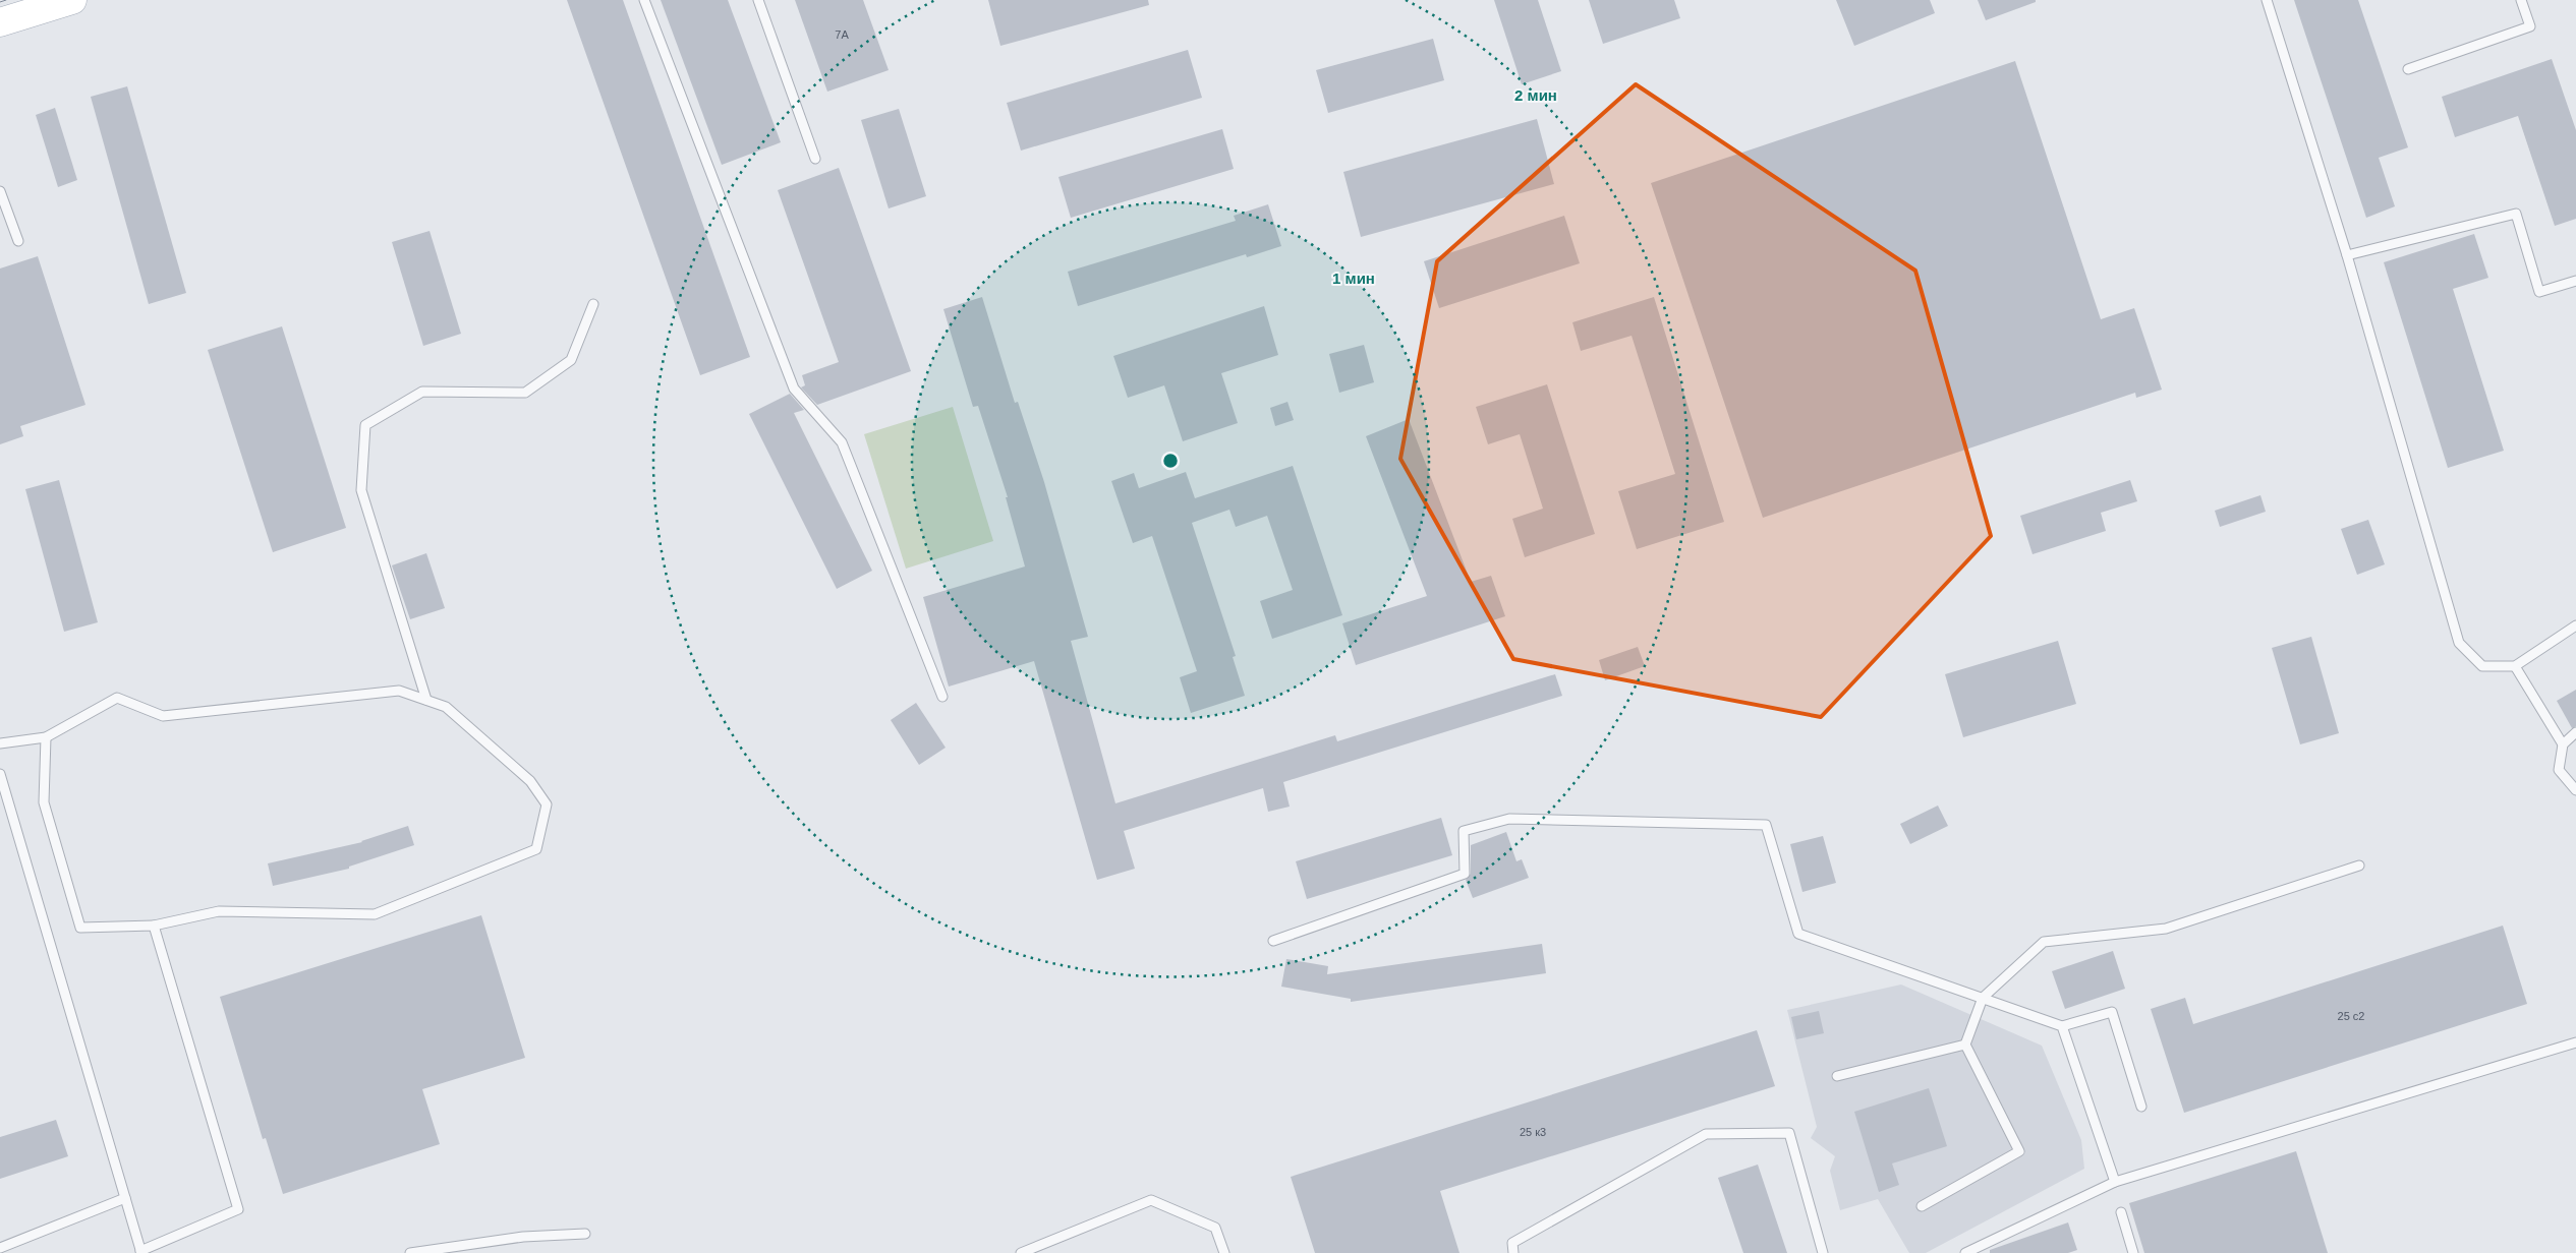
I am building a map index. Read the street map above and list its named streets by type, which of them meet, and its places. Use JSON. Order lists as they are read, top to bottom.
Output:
{
  "house_numbers": ["7А", "25 с2", "25 к3"],
  "rings": ["2 мин", "1 мин"]
}
